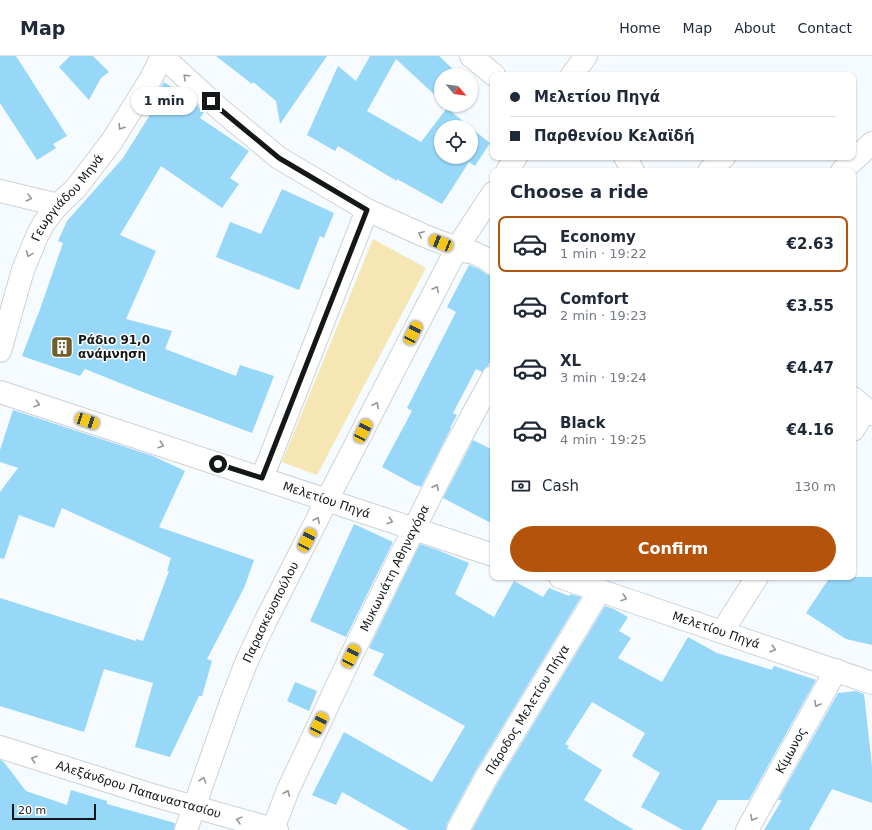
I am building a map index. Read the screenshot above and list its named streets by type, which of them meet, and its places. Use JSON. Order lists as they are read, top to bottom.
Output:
{
  "streets": {
    "street": [
      "Γεωργιάδου Μηνά",
      "Μελετίου Πηγά",
      "Μυκωνιάτη Αθηναγόρα",
      "Παρασκευοπούλου",
      "Πάροδος Μελετίου Πήγα",
      "Κίμωνος",
      "Αλεξάνδρου Παπαναστασίου"
    ]
  },
  "crossings": [
    ["Μελετίου Πηγά", "Μυκωνιάτη Αθηναγόρα"],
    ["Μελετίου Πηγά", "Παρασκευοπούλου"],
    ["Μελετίου Πηγά", "Πάροδος Μελετίου Πήγα"],
    ["Μελετίου Πηγά", "Κίμωνος"],
    ["Μυκωνιάτη Αθηναγόρα", "Αλεξάνδρου Παπαναστασίου"],
    ["Παρασκευοπούλου", "Αλεξάνδρου Παπαναστασίου"]
  ],
  "one_way": [
    "Γεωργιάδου Μηνά",
    "Μελετίου Πηγά",
    "Κίμωνος",
    "Αλεξάνδρου Παπαναστασίου"
  ],
  "places": {
    "building": ["Ράδιο 91,0 ανάμνηση"]
  },
  "scale_bar": "20 m",
  "north": "bottom right",
  "page": {
    "header": "Map",
    "nav": [
      "Home",
      "Map",
      "About",
      "Contact"
    ],
    "banner": ["Μελετίου Πηγά", "Παρθενίου Κελαϊδή"],
    "bubble": "1 min",
    "heading": "Choose a ride",
    "list": [
      {
        "name": "Economy",
        "note": "1 min · 19:22",
        "value": "€2.63"
      },
      {
        "name": "Comfort",
        "note": "2 min · 19:23",
        "value": "€3.55"
      },
      {
        "name": "XL",
        "note": "3 min · 19:24",
        "value": "€4.47"
      },
      {
        "name": "Black",
        "note": "4 min · 19:25",
        "value": "€4.16"
      }
    ],
    "pay": ["Cash", "130 m"],
    "buttons": "Confirm",
    "scale": "20 m"
  }
}
